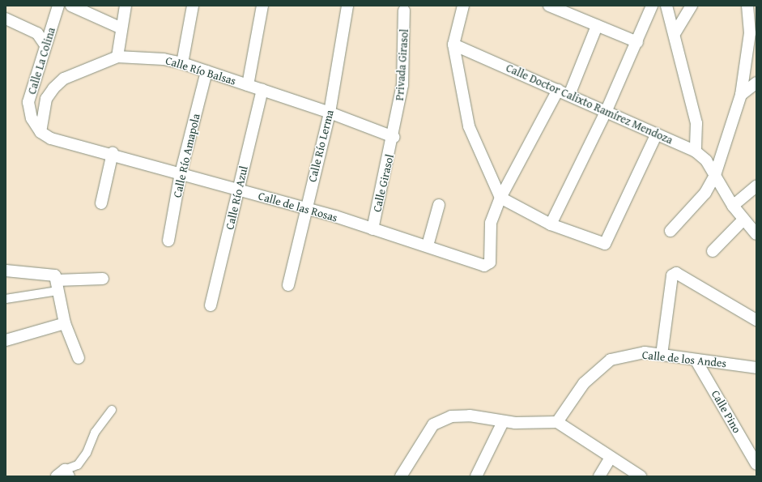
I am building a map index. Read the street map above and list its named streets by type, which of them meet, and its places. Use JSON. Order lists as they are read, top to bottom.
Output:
{
  "streets": {
    "street": [
      "Calle La Colina",
      "Privada Girasol",
      "Calle Río Balsas",
      "Calle Doctor Calixto Ramírez Mendoza",
      "Calle Río Lerma",
      "Calle Río Amapola",
      "Calle Girasol",
      "Calle Río Azul",
      "Calle de las Rosas",
      "Calle de los Andes",
      "Calle Pino"
    ]
  },
  "crossings": [
    ["Calle La Colina", "Calle Río Balsas"],
    ["Calle La Colina", "Calle de las Rosas"],
    ["Privada Girasol", "Calle Río Balsas"],
    ["Privada Girasol", "Calle Girasol"],
    ["Calle Río Balsas", "Calle Río Lerma"],
    ["Calle Río Balsas", "Calle Río Amapola"],
    ["Calle Río Balsas", "Calle Girasol"],
    ["Calle Río Balsas", "Calle Río Azul"],
    ["Calle Río Balsas", "Calle de las Rosas"],
    ["Calle Río Lerma", "Calle de las Rosas"],
    ["Calle Río Amapola", "Calle de las Rosas"],
    ["Calle Girasol", "Calle de las Rosas"],
    ["Calle Río Azul", "Calle de las Rosas"],
    ["Calle de los Andes", "Calle Pino"]
  ]
}
